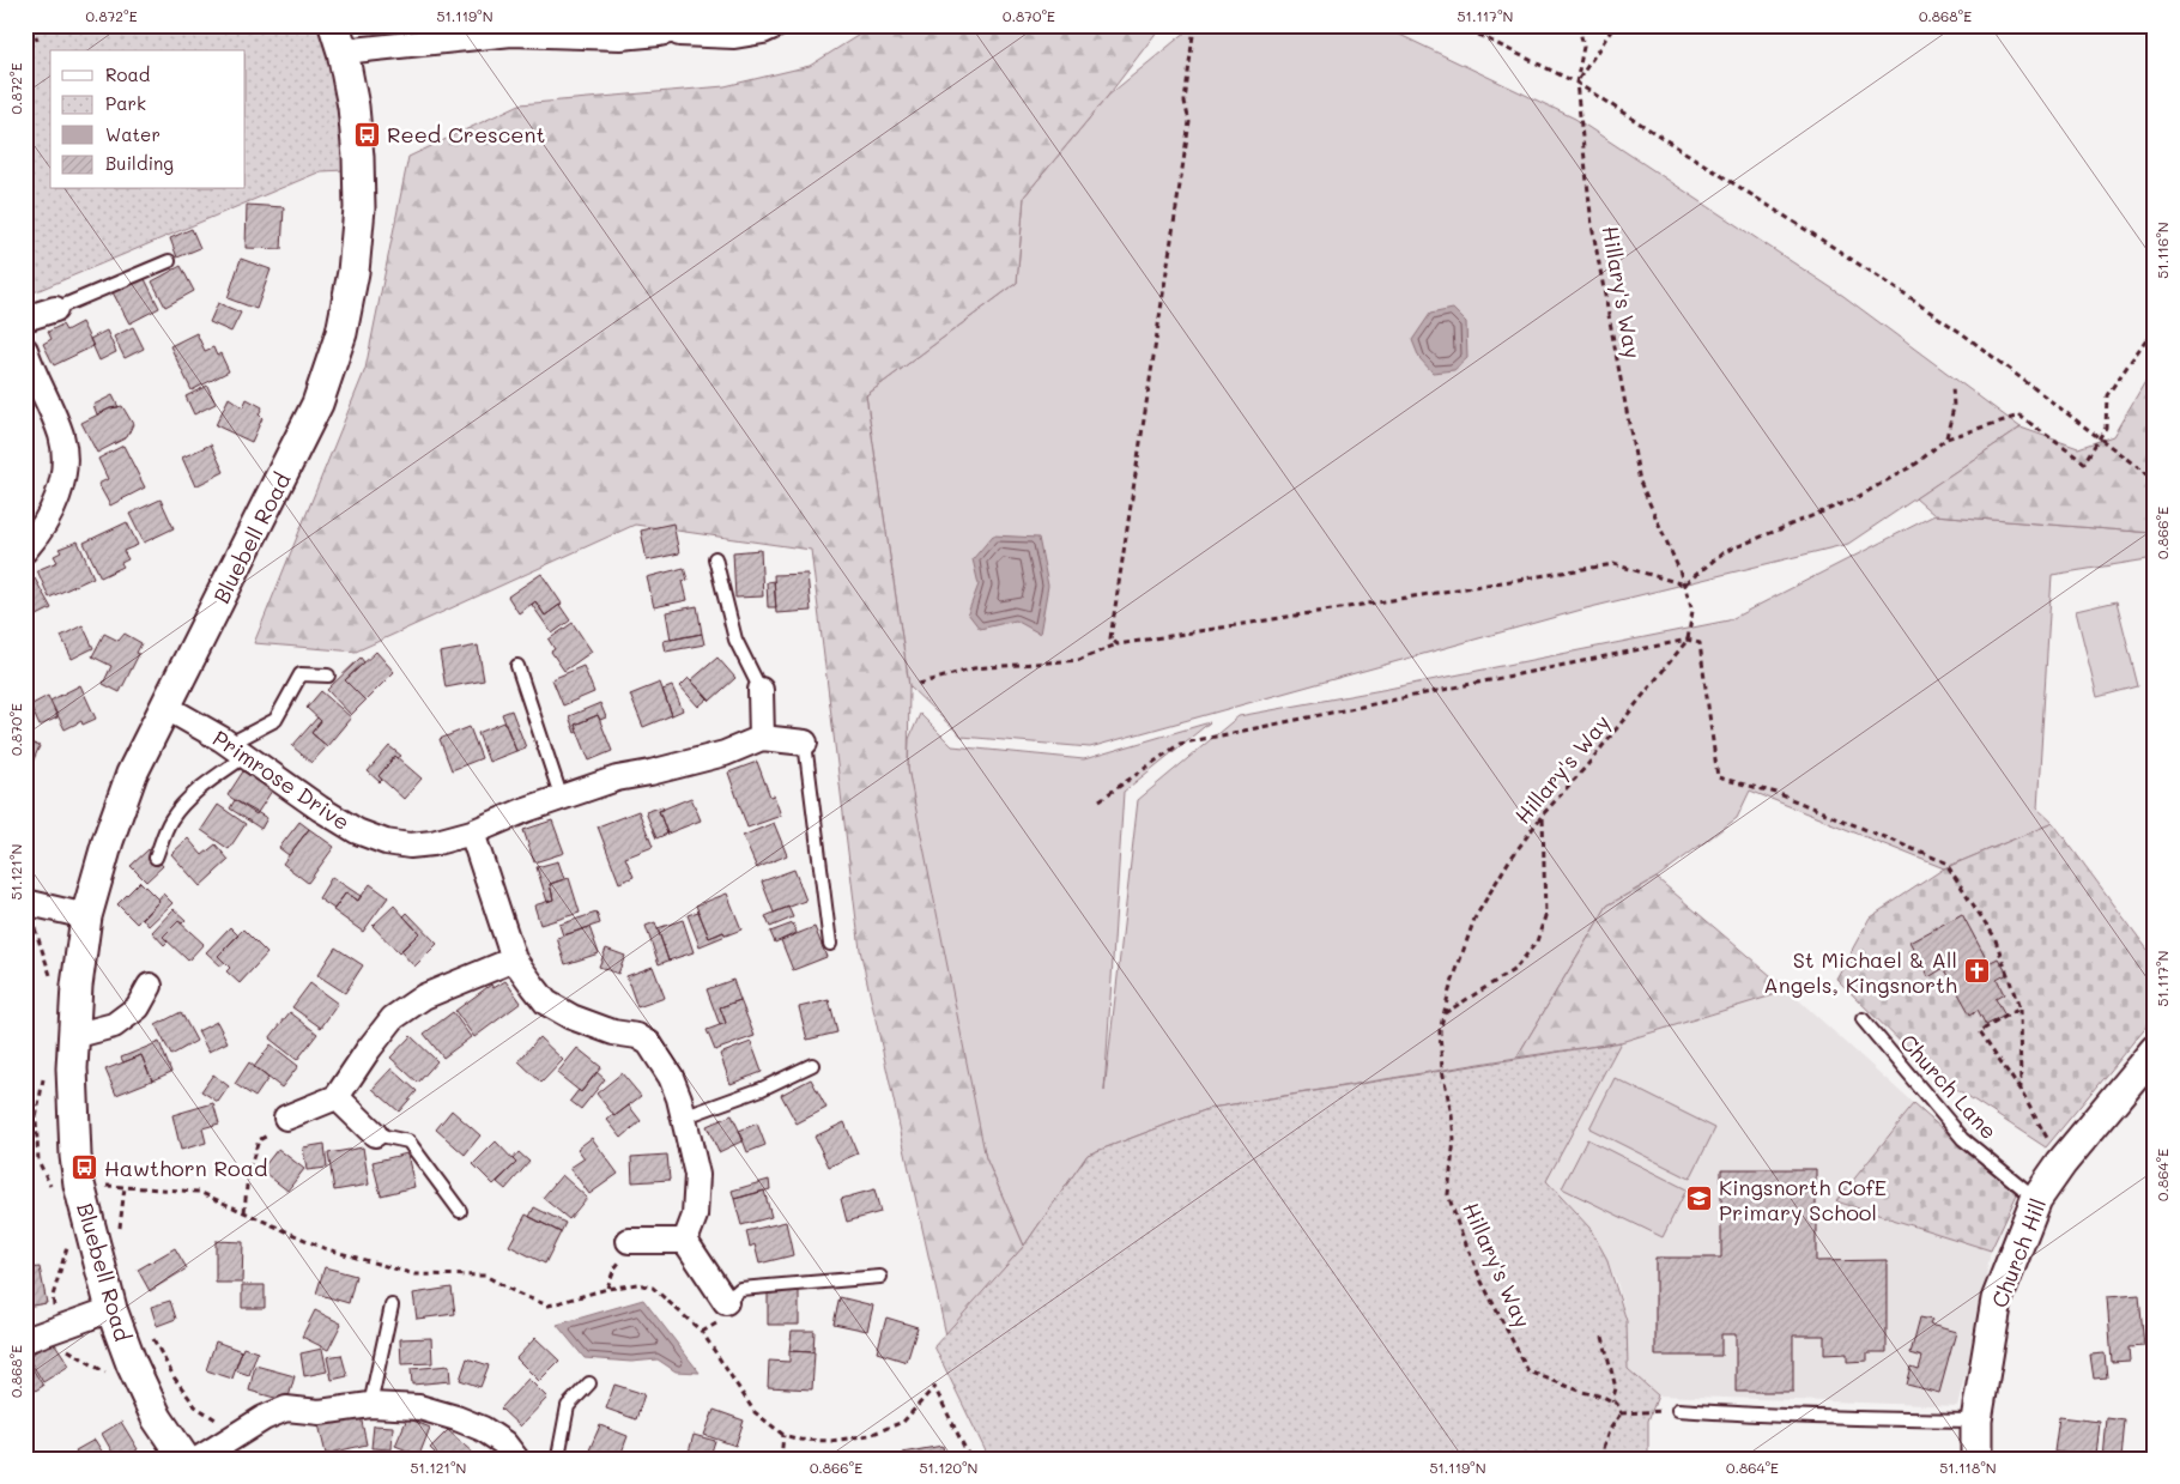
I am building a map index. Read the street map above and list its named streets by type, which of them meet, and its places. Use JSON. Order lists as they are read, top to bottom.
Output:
{
  "streets": {
    "street": ["Bluebell Road", "Primrose Drive", "Church Hill"],
    "lane": ["Church Lane"],
    "path": ["Hillary's Way"]
  },
  "crossings": [
    ["Bluebell Road", "Primrose Drive"],
    ["Church Lane", "Church Hill"]
  ],
  "places": {
    "bus stop": ["Reed Crescent", "Hawthorn Road"],
    "church": ["St Michael & All Angels, Kingsnorth"],
    "school or university": ["Kingsnorth CofE Primary School"]
  },
  "legend": [
    "Road",
    "Park",
    "Water",
    "Building"
  ],
  "coordinates": [
    "0.872°E",
    "51.119°N",
    "0.870°E",
    "51.117°N",
    "0.868°E",
    "51.116°N",
    "0.866°E",
    "51.121°N",
    "0.864°E",
    "51.120°N",
    "51.118°N"
  ]
}
